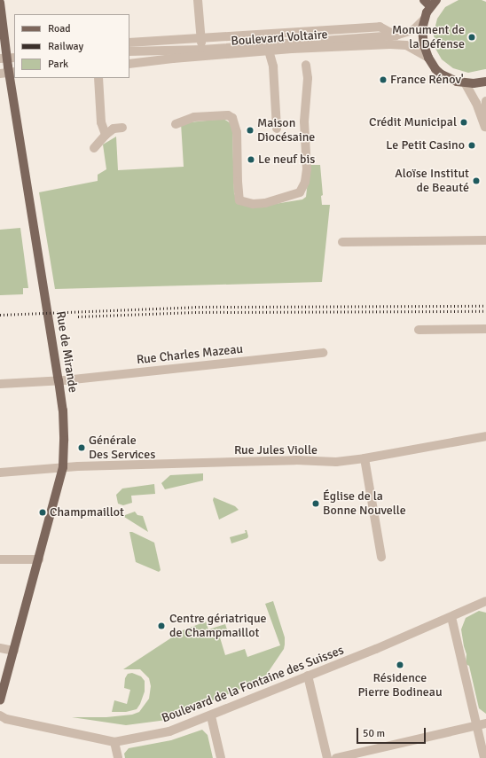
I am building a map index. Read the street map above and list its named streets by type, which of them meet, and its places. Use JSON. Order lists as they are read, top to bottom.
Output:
{
  "streets": {
    "main road": ["Rue de Mirande"],
    "street": [
      "Boulevard Voltaire",
      "Rue Charles Mazeau",
      "Rue Jules Violle",
      "Boulevard de la Fontaine des Suisses"
    ]
  },
  "crossings": [
    ["Rue de Mirande", "Rue Charles Mazeau"],
    ["Rue de Mirande", "Rue Jules Violle"]
  ],
  "places": [
    "Monument de la Défense",
    "France Rénov'",
    "Crédit Municipal",
    "Maison Diocésaine",
    "Le Petit Casino",
    "Le neuf bis",
    "Aloïse Institut de Beauté",
    "Générale Des Services",
    "Église de la Bonne Nouvelle",
    "Champmaillot",
    "Centre gériatrique de Champmaillot",
    "Résidence Pierre Bodineau"
  ],
  "legend": ["Road", "Railway", "Park"],
  "scale_bar": "50 m"
}
